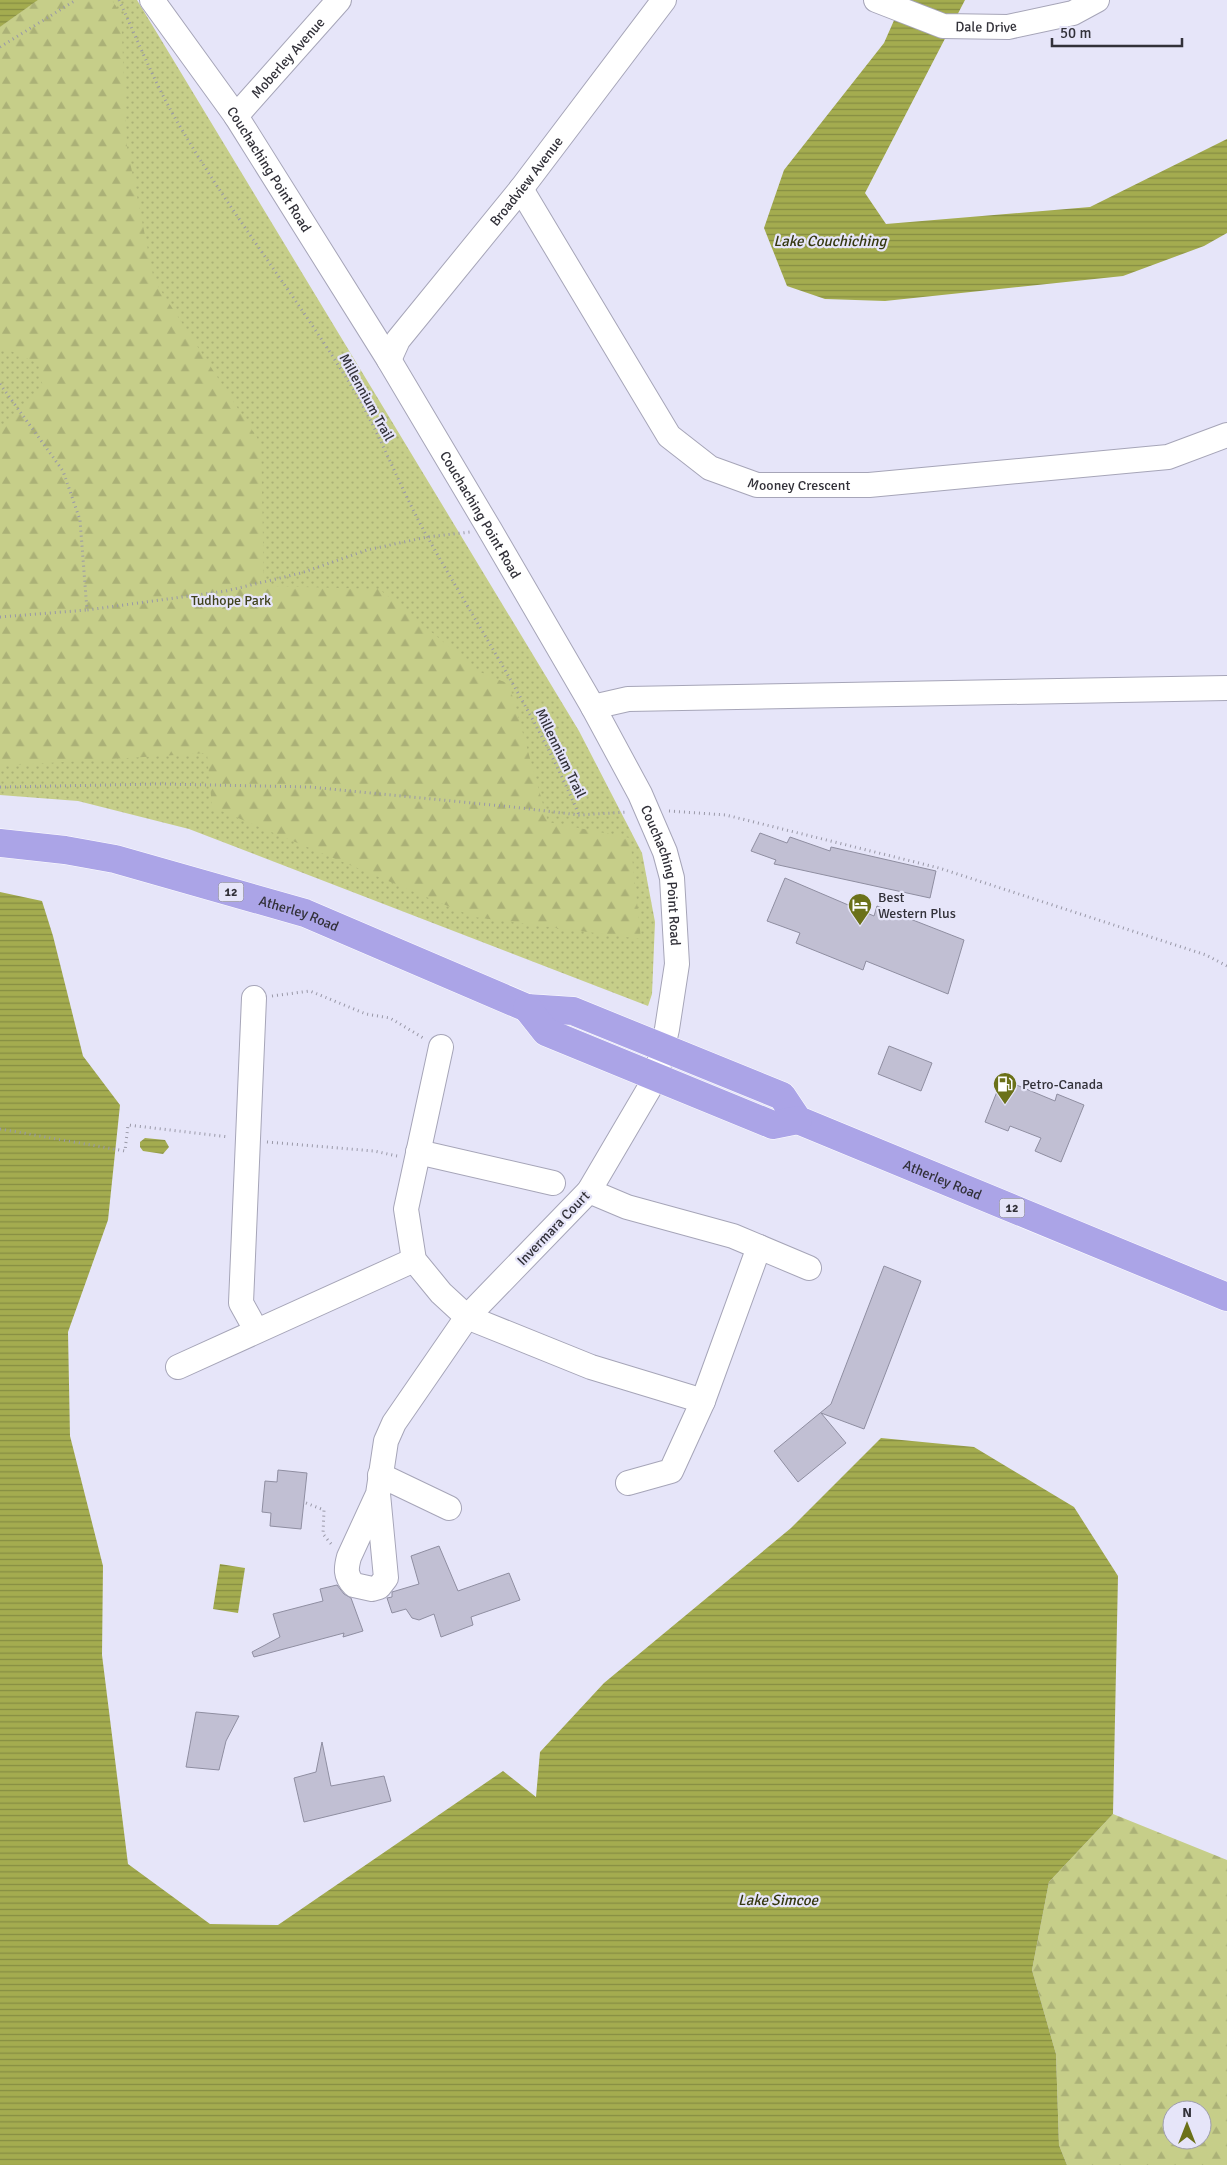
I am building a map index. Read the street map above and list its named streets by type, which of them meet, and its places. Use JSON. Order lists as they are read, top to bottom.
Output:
{
  "streets": {
    "highway": ["12", "Atherley Road"],
    "street": [
      "Dale Drive",
      "Moberley Avenue",
      "Couchaching Point Road",
      "Broadview Avenue",
      "Mooney Crescent",
      "Invermara Court"
    ],
    "path": ["Millennium Trail"]
  },
  "crossings": [
    ["Moberley Avenue", "Couchaching Point Road"],
    ["Couchaching Point Road", "Broadview Avenue"],
    ["Couchaching Point Road", "Atherley Road"],
    ["Couchaching Point Road", "Invermara Court"],
    ["Broadview Avenue", "Mooney Crescent"],
    ["Atherley Road", "Invermara Court"]
  ],
  "water": ["Lake Couchiching", "Lake Simcoe"],
  "parks": ["Tudhope Park"],
  "places": {
    "hotel": ["Best Western Plus"],
    "fuel station": ["Petro-Canada"]
  },
  "scale_bar": "50 m",
  "north": "top"
}
